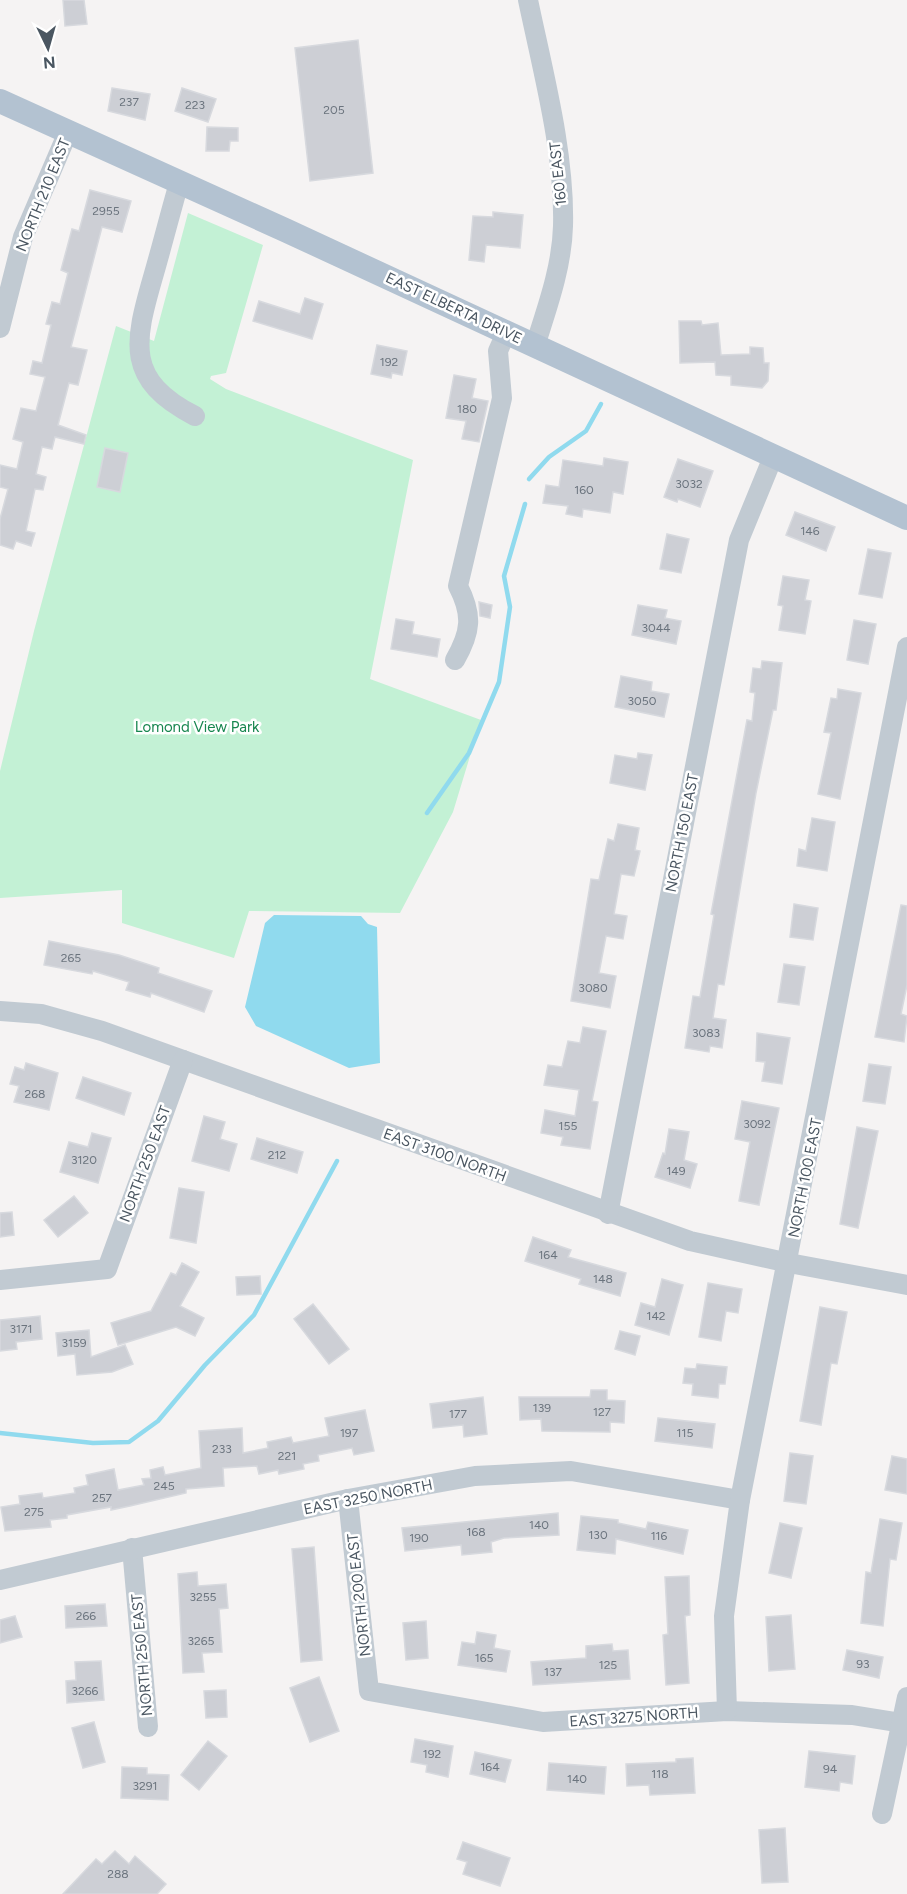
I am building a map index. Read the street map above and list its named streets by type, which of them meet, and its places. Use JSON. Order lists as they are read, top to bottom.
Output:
{
  "streets": {
    "main road": ["EAST ELBERTA DRIVE"],
    "street": [
      "160 EAST",
      "NORTH 210 EAST",
      "NORTH 150 EAST",
      "EAST 3100 NORTH",
      "NORTH 250 EAST",
      "NORTH 100 EAST",
      "EAST 3250 NORTH",
      "NORTH 200 EAST",
      "EAST 3275 NORTH"
    ]
  },
  "crossings": [
    ["160 EAST", "EAST ELBERTA DRIVE"],
    ["NORTH 210 EAST", "EAST ELBERTA DRIVE"],
    ["EAST ELBERTA DRIVE", "NORTH 150 EAST"],
    ["NORTH 150 EAST", "EAST 3100 NORTH"],
    ["EAST 3100 NORTH", "NORTH 250 EAST"],
    ["EAST 3100 NORTH", "NORTH 100 EAST"],
    ["NORTH 250 EAST", "EAST 3250 NORTH"],
    ["NORTH 100 EAST", "EAST 3250 NORTH"],
    ["NORTH 100 EAST", "EAST 3275 NORTH"],
    ["EAST 3250 NORTH", "NORTH 200 EAST"],
    ["NORTH 200 EAST", "EAST 3275 NORTH"]
  ],
  "parks": ["Lomond View Park"],
  "house_numbers": [
    "237",
    "223",
    "205",
    "2955",
    "192",
    "180",
    "3032",
    "160",
    "146",
    "3044",
    "3050",
    "265",
    "3080",
    "3083",
    "268",
    "3092",
    "155",
    "212",
    "3120",
    "149",
    "164",
    "148",
    "142",
    "3171",
    "3159",
    "139",
    "127",
    "177",
    "197",
    "115",
    "233",
    "221",
    "245",
    "257",
    "275",
    "140",
    "168",
    "130",
    "116",
    "190",
    "3255",
    "266",
    "3265",
    "165",
    "93",
    "125",
    "137",
    "3266",
    "192",
    "164",
    "94",
    "118",
    "140",
    "3291",
    "288"
  ],
  "north": "bottom"
}
